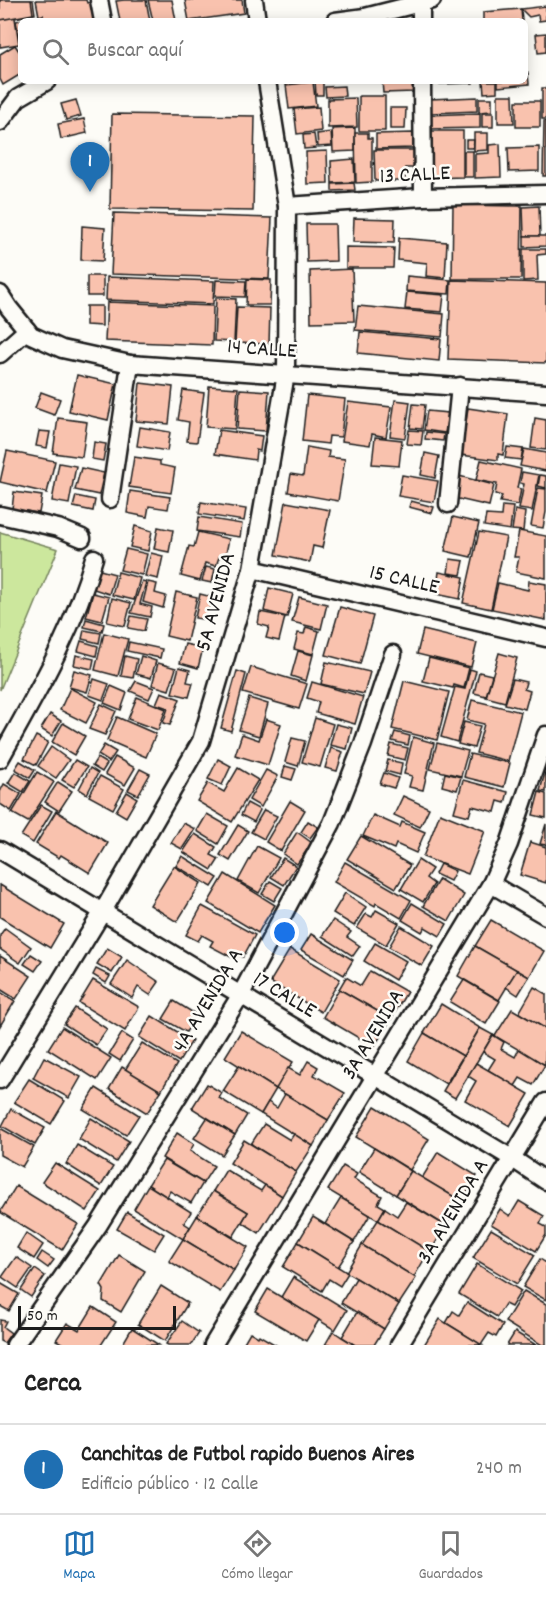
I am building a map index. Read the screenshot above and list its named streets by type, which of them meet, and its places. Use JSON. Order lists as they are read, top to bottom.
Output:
{
  "streets": {
    "street": [
      "13 CALLE",
      "14 CALLE",
      "15 CALLE",
      "5A AVENIDA",
      "17 CALLE",
      "4A AVENIDA A",
      "3A AVENIDA",
      "3A AVENIDA A"
    ]
  },
  "crossings": [
    ["13 CALLE", "5A AVENIDA"],
    ["14 CALLE", "5A AVENIDA"],
    ["15 CALLE", "5A AVENIDA"],
    ["5A AVENIDA", "17 CALLE"],
    ["17 CALLE", "4A AVENIDA A"],
    ["17 CALLE", "3A AVENIDA"],
    ["17 CALLE", "3A AVENIDA A"]
  ],
  "scale_bar": "50 m",
  "page": {
    "search": "Buscar aquí",
    "pins": "1",
    "scale": "50 m",
    "heading": "Cerca",
    "list": [
      {
        "mark": "1",
        "name": "Canchitas de Futbol rapido Buenos Aires",
        "note": "Edificio público · 12 Calle",
        "value": "240 m"
      }
    ],
    "nav": ["Mapa", "Cómo llegar", "Guardados"]
  }
}
